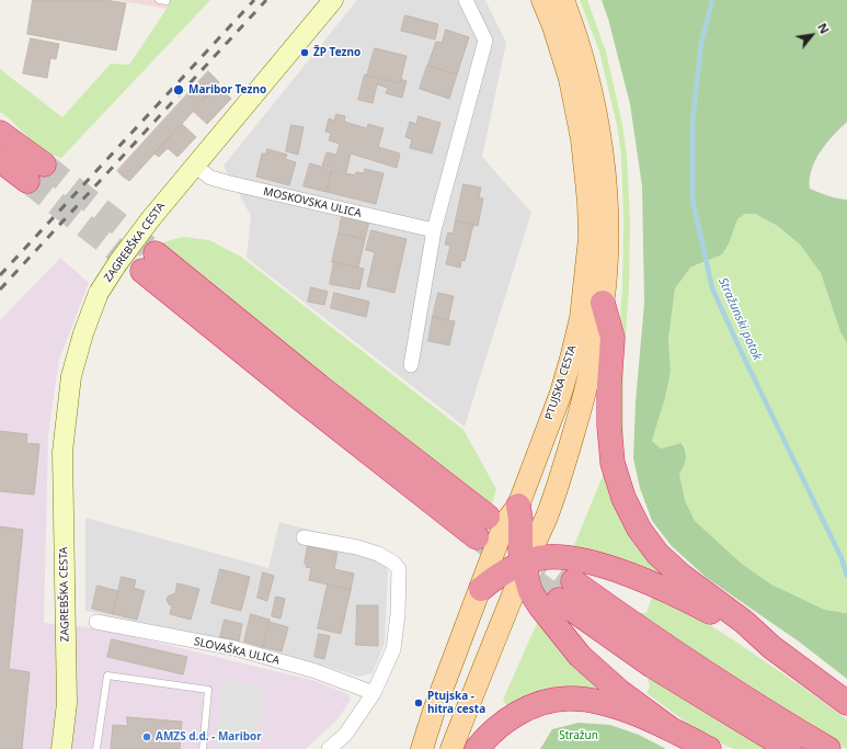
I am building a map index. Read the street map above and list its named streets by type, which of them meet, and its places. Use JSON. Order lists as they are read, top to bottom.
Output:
{
  "streets": {
    "main road": ["PTUJSKA CESTA"],
    "street": ["MOSKOVSKA ULICA", "ZAGREBŠKA CESTA", "SLOVAŠKA ULICA"]
  },
  "crossings": [
    ["MOSKOVSKA ULICA", "ZAGREBŠKA CESTA"]
  ],
  "water": ["Stražunski potok"],
  "parks": ["Stražun"],
  "places": [
    "ŽP Tezno",
    "Maribor Tezno",
    "Ptujska - hitra cesta",
    "AMZS d.d. - Maribor"
  ],
  "north": "top right"
}
